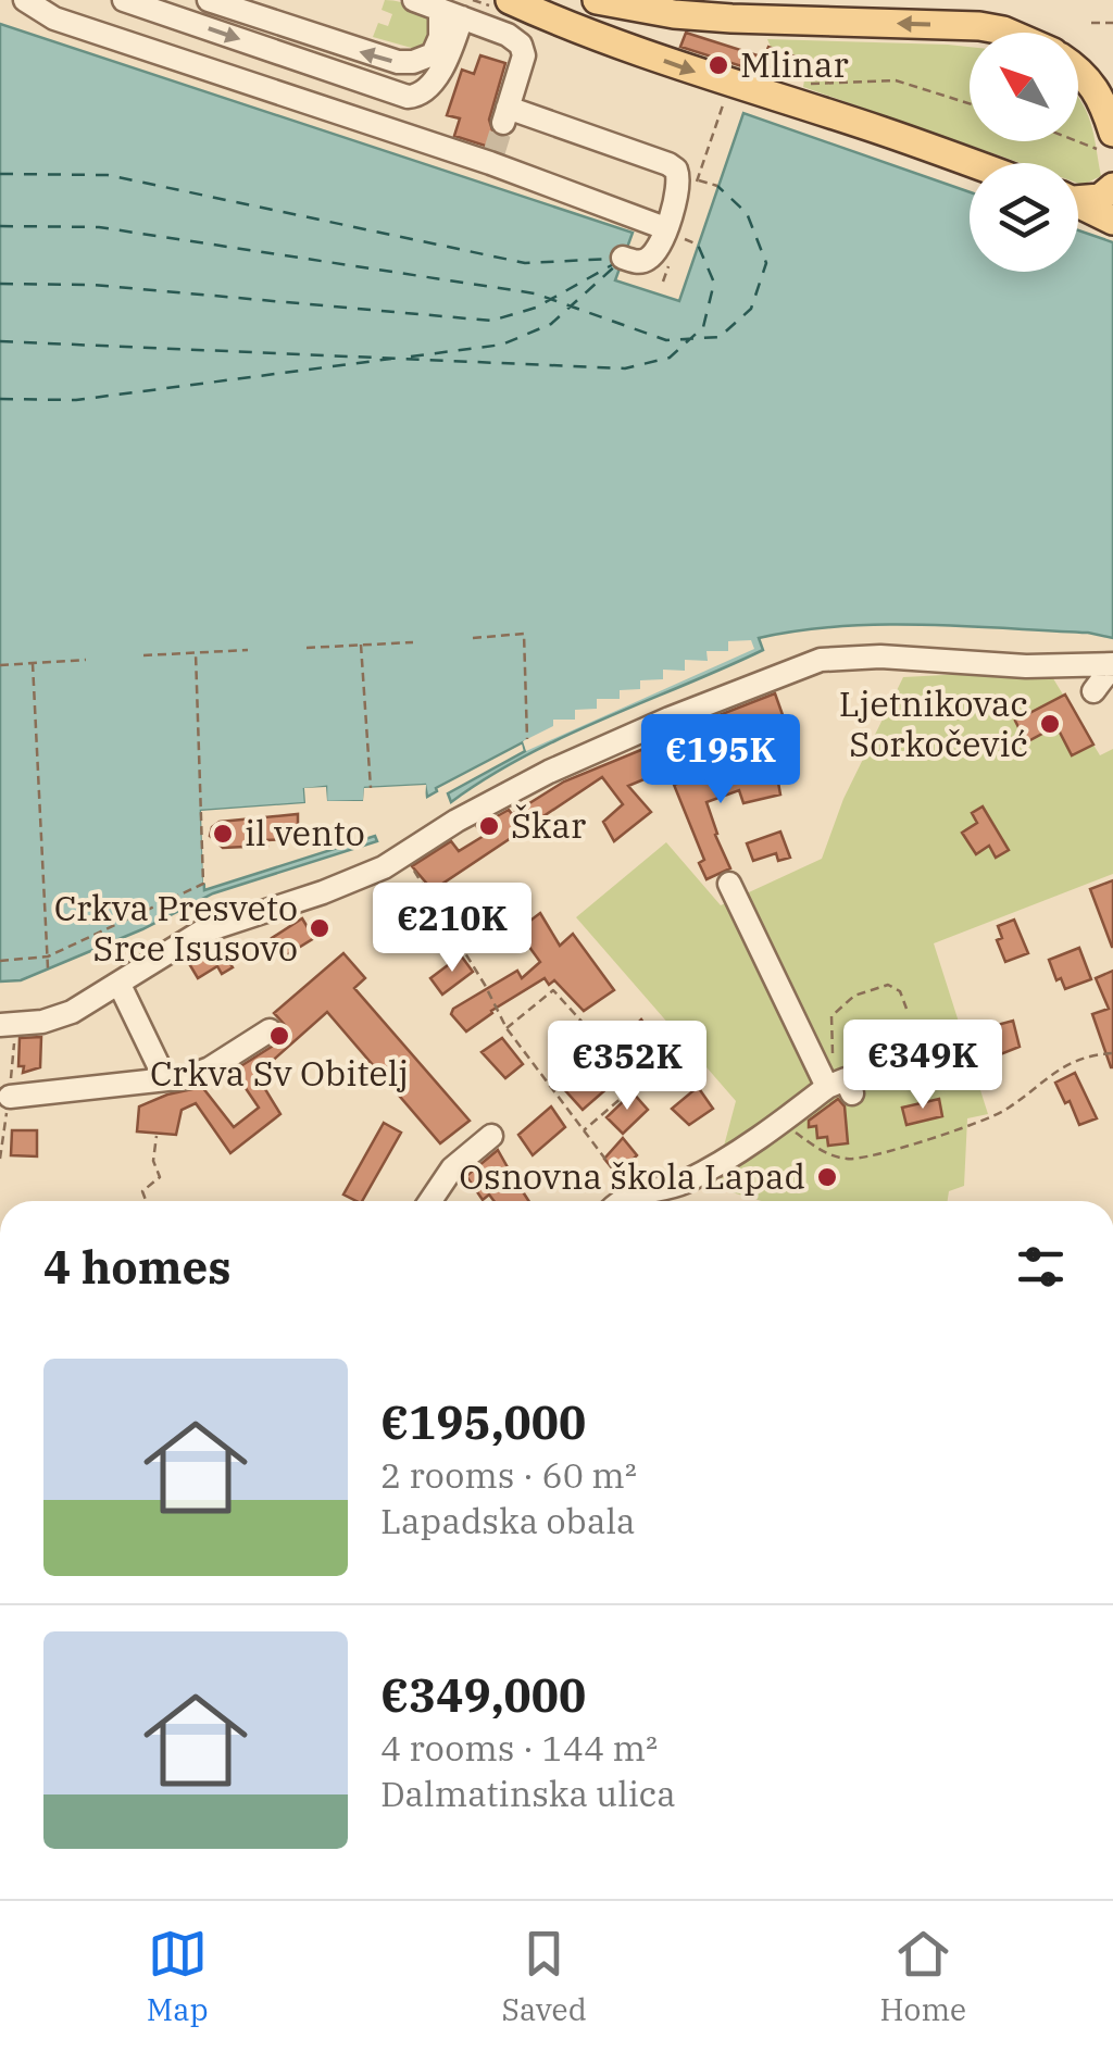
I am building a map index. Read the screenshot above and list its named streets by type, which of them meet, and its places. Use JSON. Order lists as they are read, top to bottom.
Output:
{
  "places": [
    "Mlinar",
    "Ljetnikovac Sorkočević",
    "Škar",
    "il vento",
    "Crkva Presveto Srce Isusovo",
    "Crkva Sv Obitelj",
    "Osnovna škola Lapad"
  ],
  "north": "top left",
  "page": {
    "price": [
      "€195K",
      "€210K",
      "€349K",
      "€352K"
    ],
    "heading": "4 homes",
    "list": [
      {
        "name": "€195,000",
        "note": "2 rooms · 60 m² · Lapadska obala"
      },
      {
        "name": "€349,000",
        "note": "4 rooms · 144 m² · Dalmatinska ulica"
      }
    ],
    "tabs": ["Map", "Saved", "Home"]
  }
}
